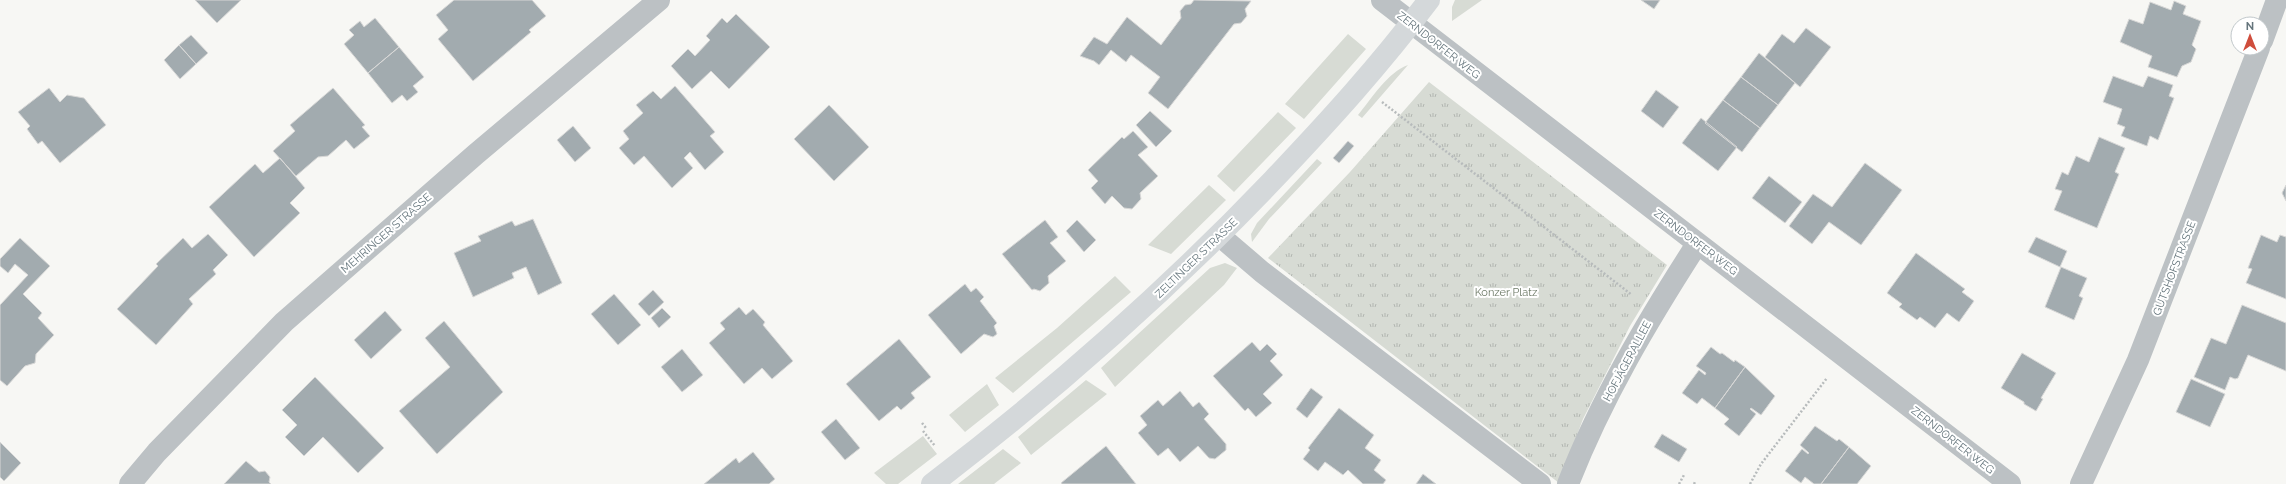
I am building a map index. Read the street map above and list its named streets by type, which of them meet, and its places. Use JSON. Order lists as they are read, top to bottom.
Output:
{
  "streets": {
    "street": [
      "ZERNDORFER WEG",
      "MEHRINGER STRASSE",
      "ZELTINGER STRASSE",
      "GUTSHOFSTRASSE",
      "HOFJÄGERALLEE"
    ]
  },
  "crossings": [
    ["ZERNDORFER WEG", "ZELTINGER STRASSE"],
    ["ZERNDORFER WEG", "HOFJÄGERALLEE"]
  ],
  "parks": ["Konzer Platz"],
  "north": "top"
}
